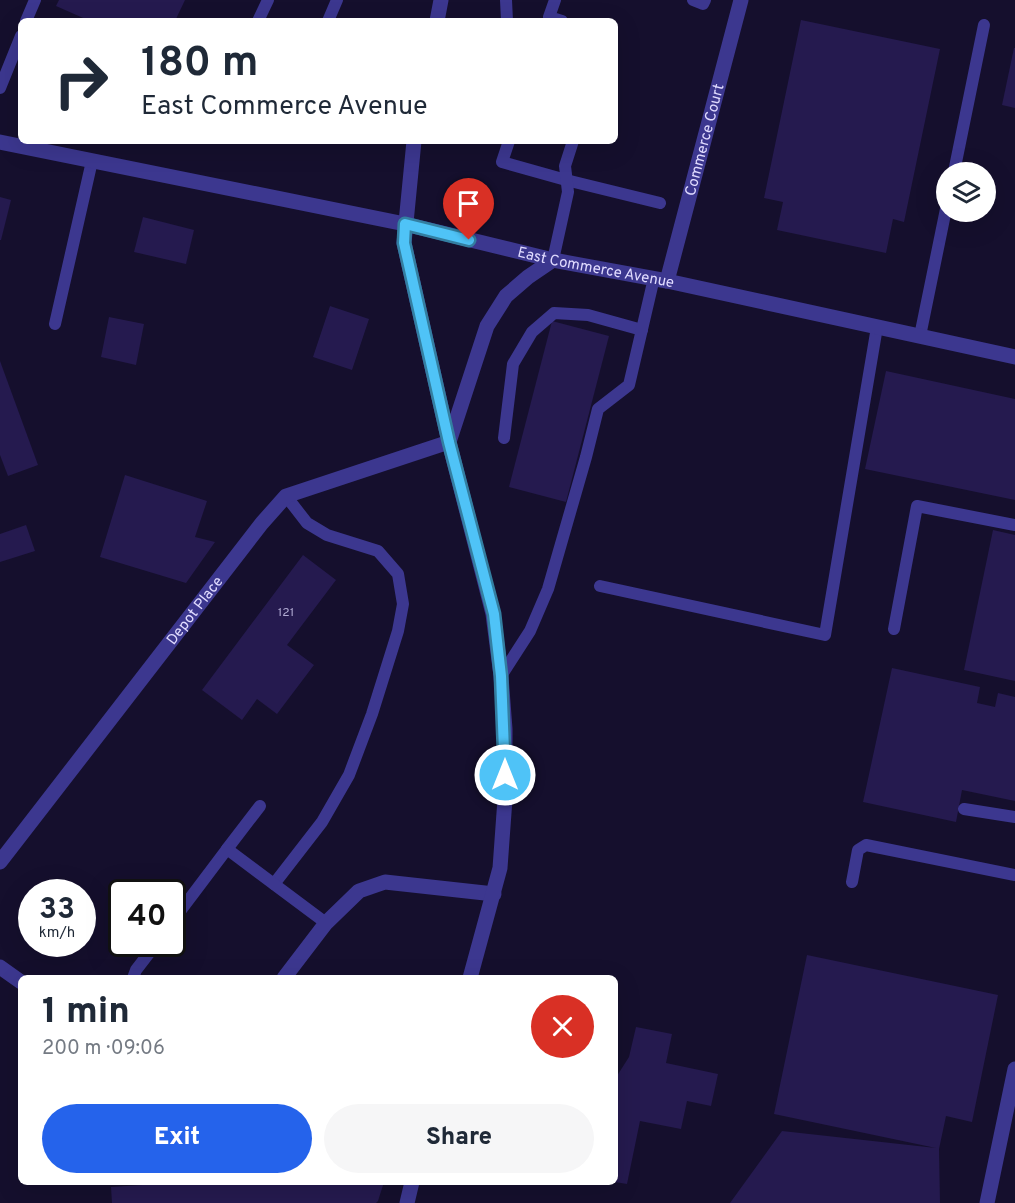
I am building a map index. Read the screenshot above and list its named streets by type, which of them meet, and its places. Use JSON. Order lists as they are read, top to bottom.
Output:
{
  "streets": {
    "street": ["Commerce Court", "East Commerce Avenue", "Depot Place"]
  },
  "crossings": [
    ["Commerce Court", "East Commerce Avenue"]
  ],
  "house_numbers": ["121"],
  "page": {
    "turn": ["180 m", "East Commerce Avenue"],
    "speed": "33 km/h",
    "limit": "40",
    "heading": ["1 min", "200 m · 09:06"],
    "buttons": ["Exit", "Share"]
  }
}
